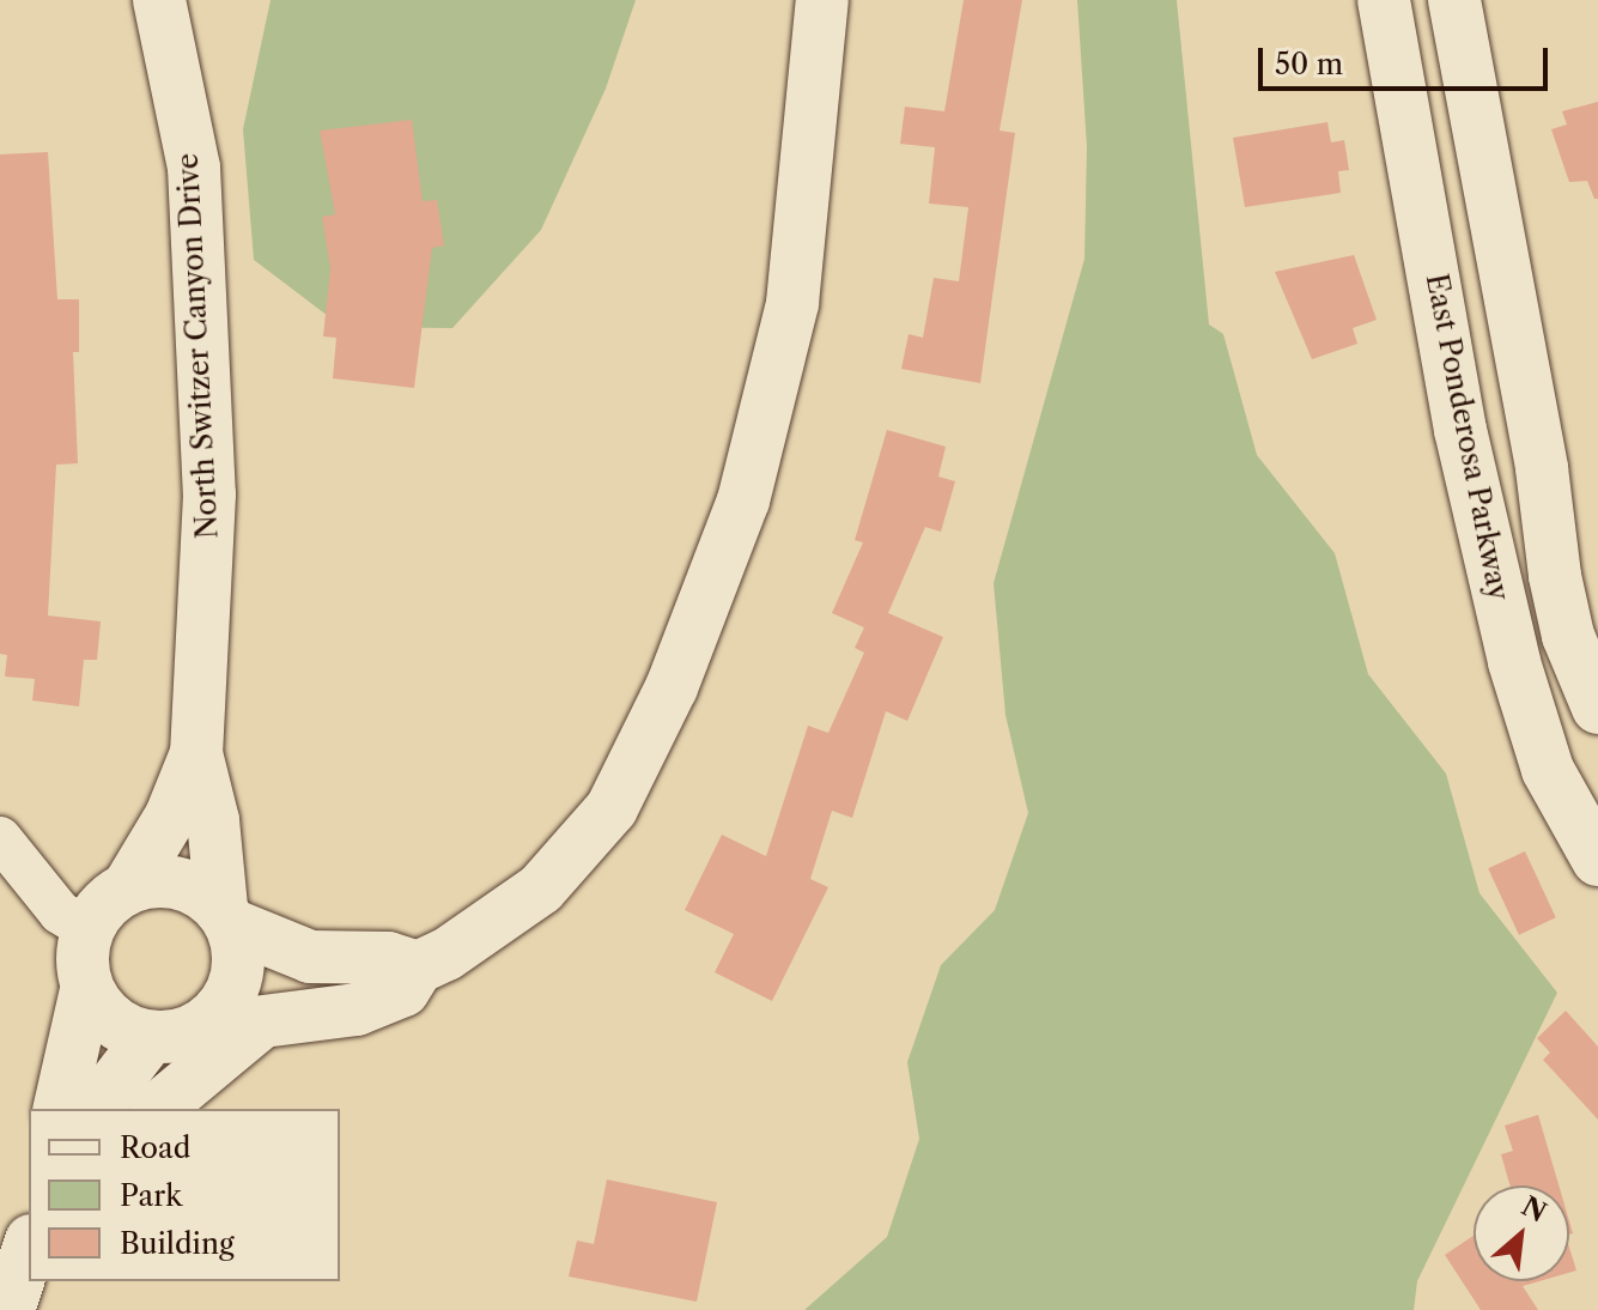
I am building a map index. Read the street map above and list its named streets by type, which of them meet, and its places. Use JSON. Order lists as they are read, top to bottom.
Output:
{
  "streets": {
    "street": ["North Switzer Canyon Drive", "East Ponderosa Parkway"]
  },
  "legend": ["Road", "Park", "Building"],
  "scale_bar": "50 m",
  "north": "top right"
}
